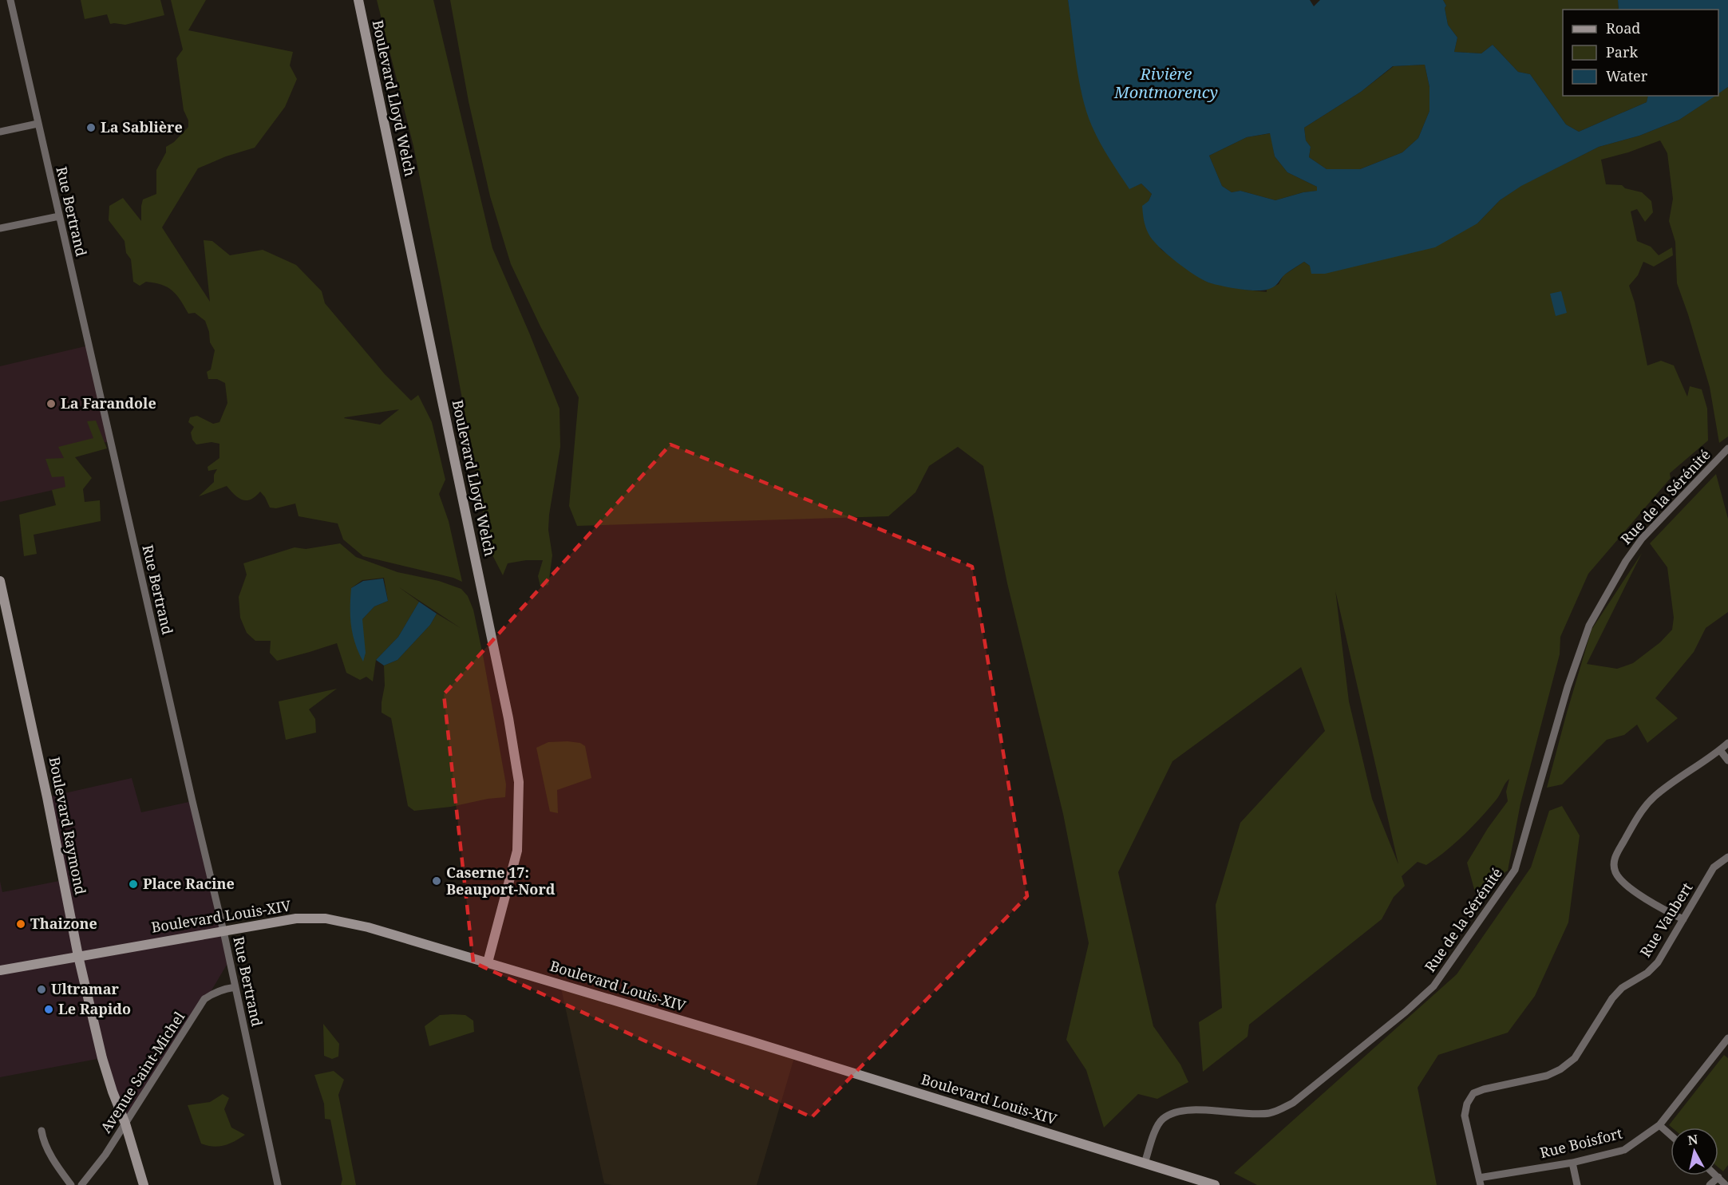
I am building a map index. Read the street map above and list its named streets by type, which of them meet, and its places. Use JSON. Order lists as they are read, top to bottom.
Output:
{
  "streets": {
    "main road": ["Boulevard Lloyd Welch", "Boulevard Raymond", "Boulevard Louis-XIV"],
    "street": [
      "Rue Bertrand",
      "Rue de la Sérénité",
      "Rue Vaubert",
      "Avenue Saint-Michel",
      "Rue Boisfort"
    ]
  },
  "crossings": [
    ["Boulevard Lloyd Welch", "Boulevard Louis-XIV"],
    ["Rue Bertrand", "Boulevard Louis-XIV"],
    ["Rue Bertrand", "Avenue Saint-Michel"],
    ["Rue de la Sérénité", "Boulevard Louis-XIV"],
    ["Boulevard Raymond", "Boulevard Louis-XIV"],
    ["Boulevard Raymond", "Avenue Saint-Michel"],
    ["Rue Vaubert", "Rue Boisfort"]
  ],
  "water": ["Rivière Montmorency"],
  "places": [
    "La Sablière",
    "La Farandole",
    "Caserne 17: Beauport-Nord",
    "Place Racine",
    "Thaizone",
    "Ultramar",
    "Le Rapido"
  ],
  "legend": ["Road", "Park", "Water"],
  "north": "top"
}
